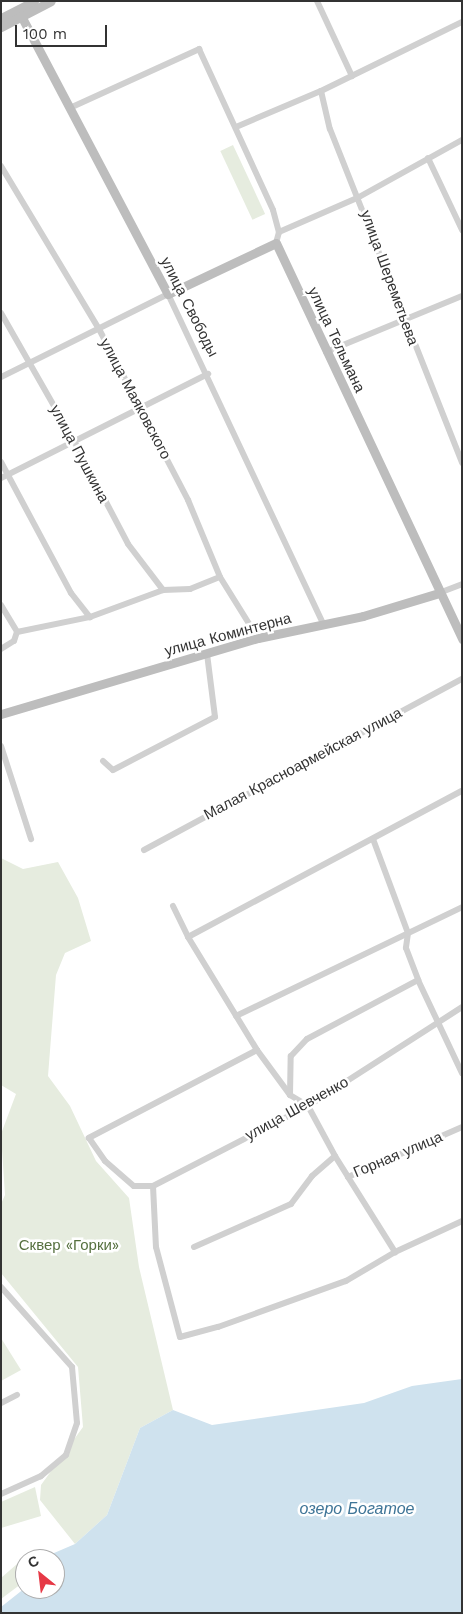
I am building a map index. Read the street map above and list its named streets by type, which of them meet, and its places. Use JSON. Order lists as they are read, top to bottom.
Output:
{
  "streets": {
    "street": [
      "улица Шереметьева",
      "улица Свободы",
      "улица Тельмана",
      "улица Маяковского",
      "улица Пушкина",
      "улица Коминтерна",
      "Малая Красноармейская улица",
      "улица Шевченко",
      "Горная улица"
    ]
  },
  "crossings": [
    ["улица Свободы", "улица Коминтерна"],
    ["улица Тельмана", "улица Коминтерна"],
    ["улица Маяковского", "улица Коминтерна"]
  ],
  "water": ["озеро Богатое"],
  "parks": ["Сквер «Горки»"],
  "scale_bar": "100 m",
  "north": "top left"
}
